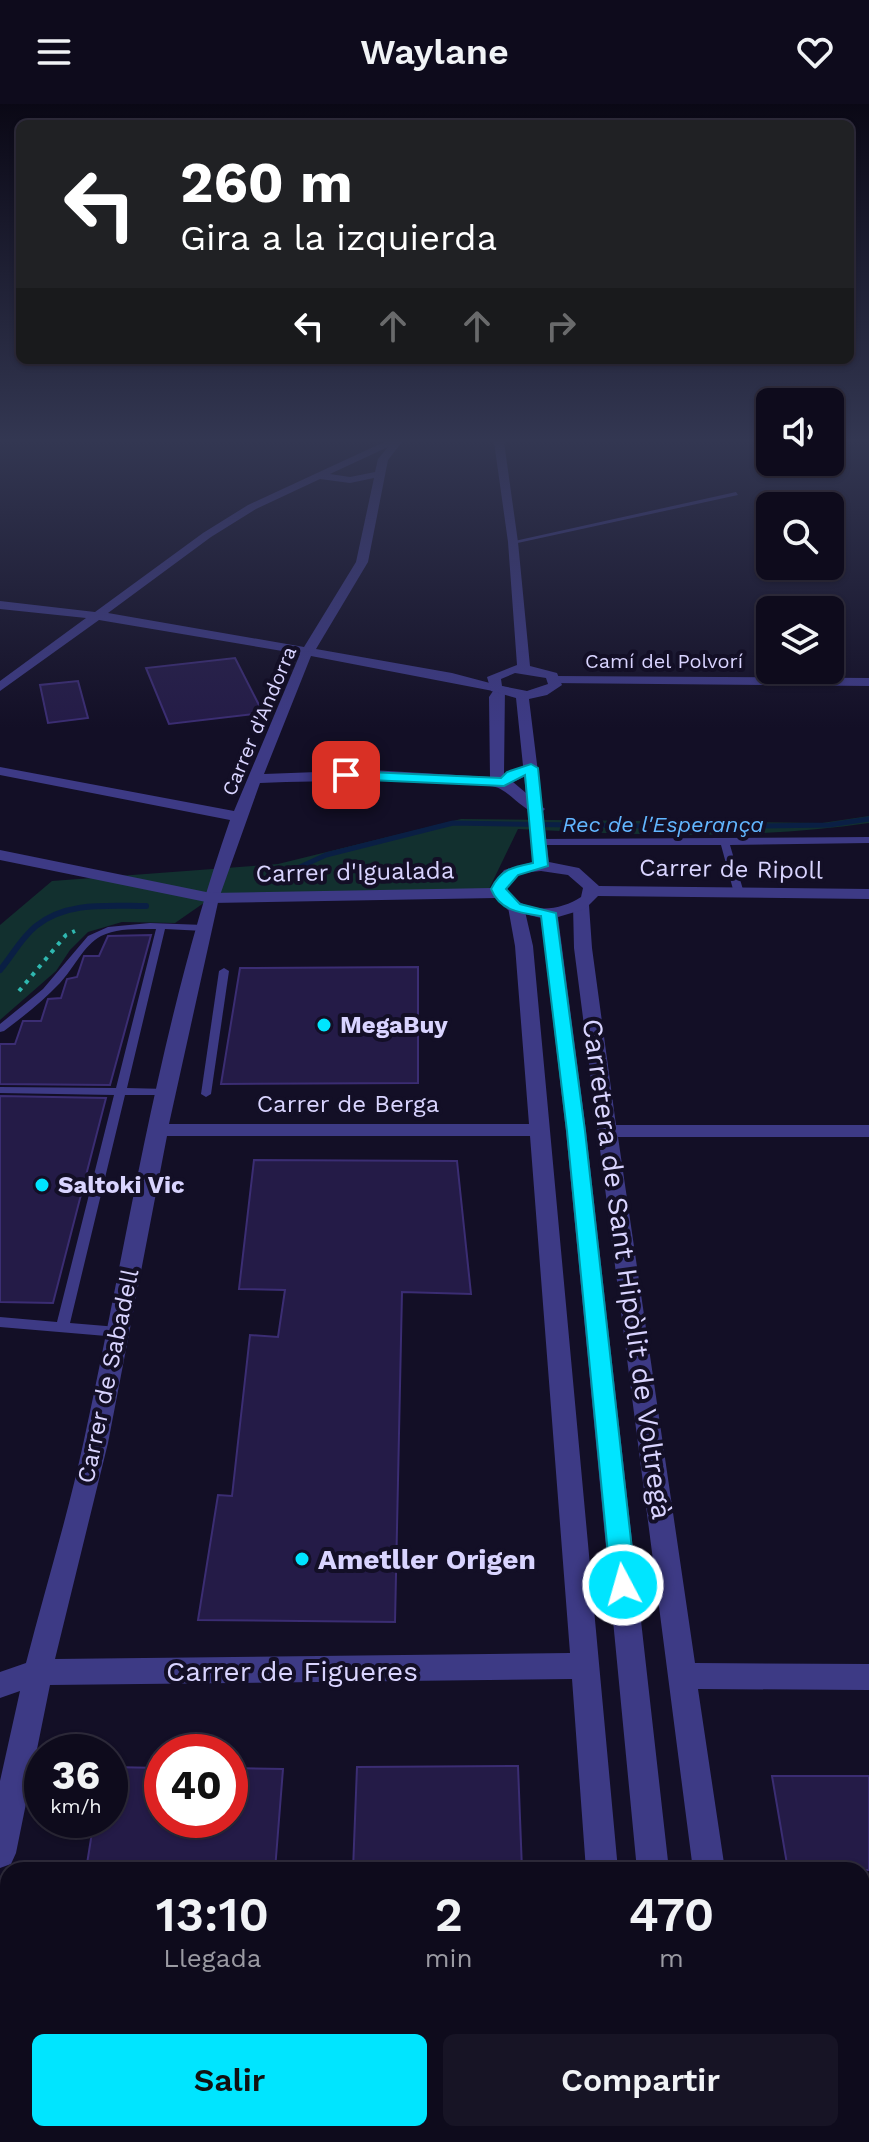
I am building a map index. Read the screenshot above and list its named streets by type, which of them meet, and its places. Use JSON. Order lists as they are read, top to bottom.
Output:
{
  "streets": {
    "street": [
      "Camí del Polvorí",
      "Carrer d'Andorra",
      "Carrer de Ripoll",
      "Carrer d'Igualada",
      "Carrer de Berga",
      "Carretera de Sant Hipòlit de Voltregà",
      "Carrer de Sabadell",
      "Carrer de Figueres"
    ]
  },
  "crossings": [
    ["Carrer d'Andorra", "Carrer d'Igualada"],
    ["Carrer d'Andorra", "Carrer de Sabadell"],
    ["Carrer de Ripoll", "Carrer d'Igualada"],
    ["Carrer de Ripoll", "Carretera de Sant Hipòlit de Voltregà"],
    ["Carrer d'Igualada", "Carretera de Sant Hipòlit de Voltregà"],
    ["Carrer d'Igualada", "Carrer de Sabadell"],
    ["Carrer de Berga", "Carrer de Sabadell"],
    ["Carrer de Sabadell", "Carrer de Figueres"]
  ],
  "water": ["Rec de l'Esperança"],
  "places": ["MegaBuy", "Saltoki Vic", "Ametller Origen"],
  "page": {
    "header": "Waylane",
    "turn": ["260 m", "Gira a la izquierda"],
    "speed": "36 km/h",
    "limit": "40",
    "eta": [
      "13:10",
      "Llegada",
      "2",
      "min",
      "470",
      "m"
    ],
    "buttons": ["Salir", "Compartir"]
  }
}
